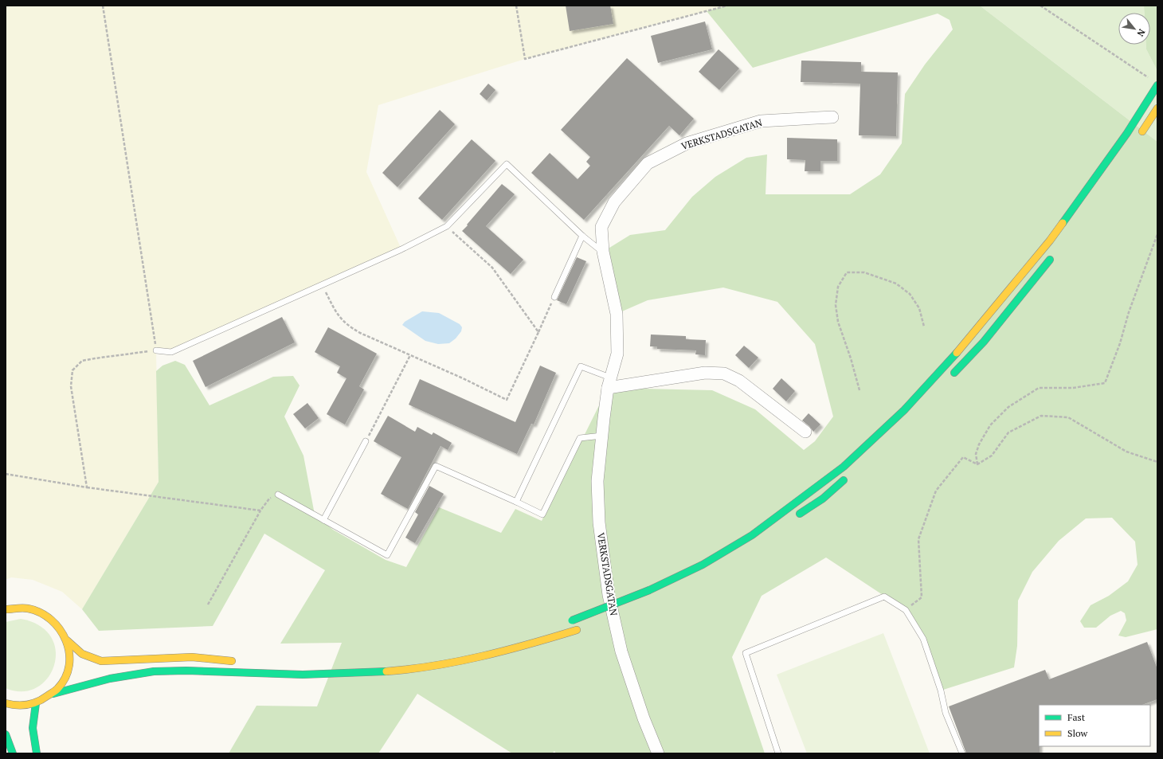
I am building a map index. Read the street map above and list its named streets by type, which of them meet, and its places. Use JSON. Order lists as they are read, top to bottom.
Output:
{
  "streets": {
    "street": ["VERKSTADSGATAN"]
  },
  "legend": ["Fast", "Slow"],
  "north": "bottom right"
}
